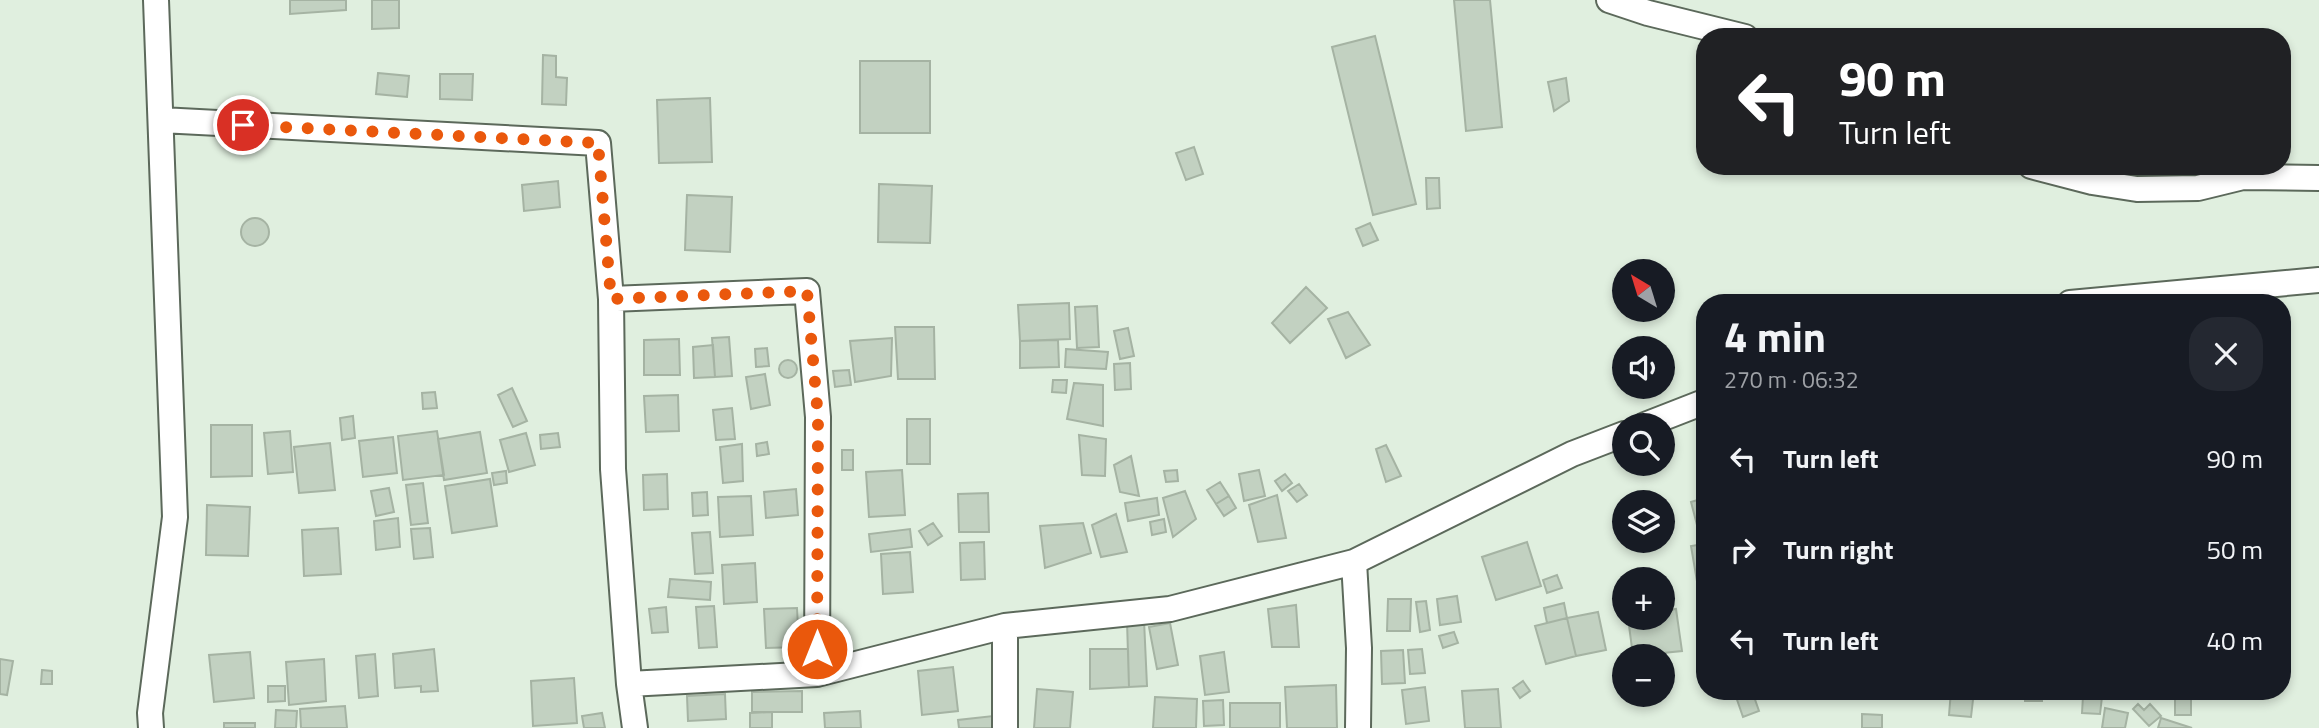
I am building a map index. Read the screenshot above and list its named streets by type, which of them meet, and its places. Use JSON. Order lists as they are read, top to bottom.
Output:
{
  "north": "top left",
  "page": {
    "turn": ["90 m", "Turn left"],
    "map_buttons": ["+", "−"],
    "heading": ["4 min", "270 m · 06:32"],
    "list": [
      {
        "name": "Turn left",
        "value": "90 m"
      },
      {
        "name": "Turn right",
        "value": "50 m"
      },
      {
        "name": "Turn left",
        "value": "40 m"
      }
    ]
  }
}
